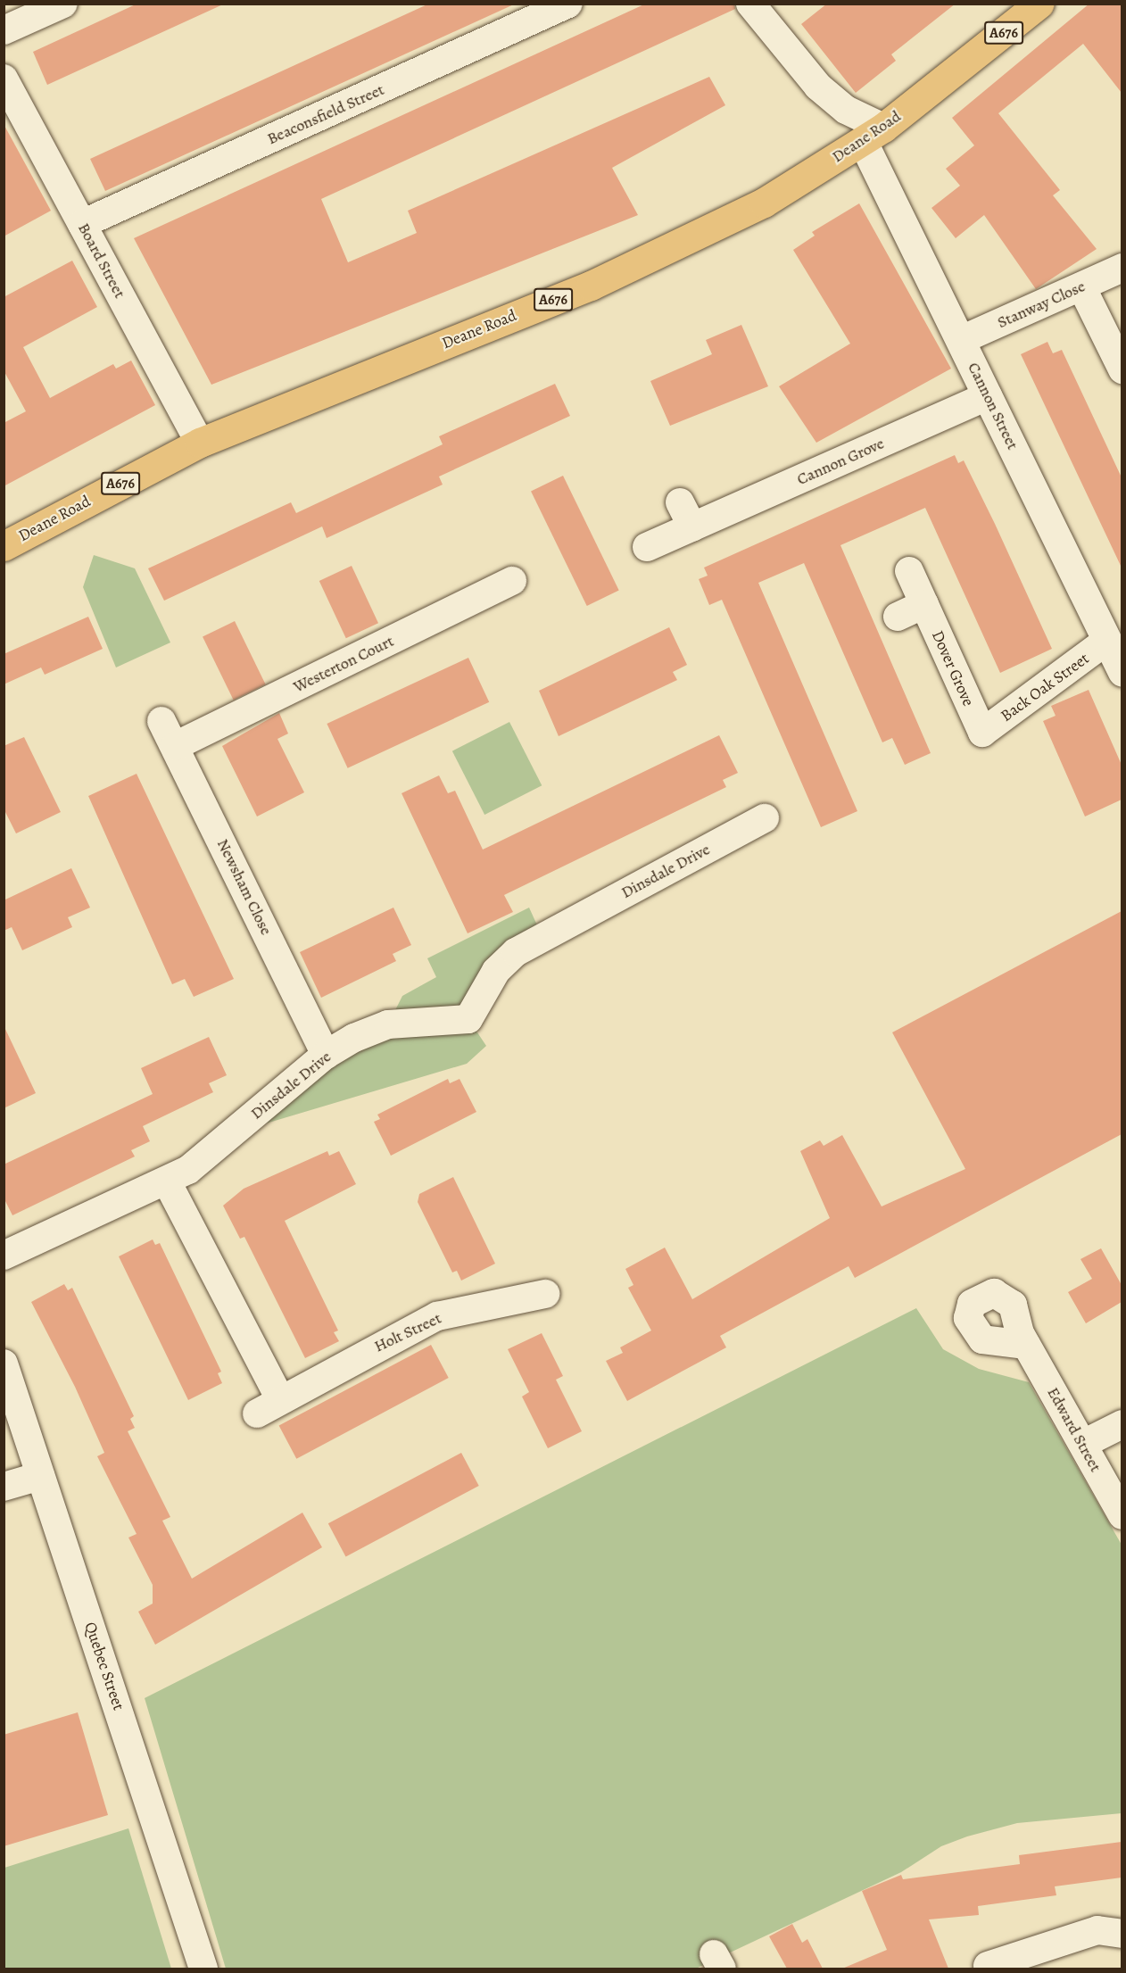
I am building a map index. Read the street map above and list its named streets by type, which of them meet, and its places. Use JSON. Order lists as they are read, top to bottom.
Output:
{
  "streets": {
    "main road": ["A676", "Deane Road"],
    "street": [
      "Beaconsfield Street",
      "Board Street",
      "Stanway Close",
      "Cannon Street",
      "Cannon Grove",
      "Westerton Court",
      "Dover Grove",
      "Back Oak Street",
      "Dinsdale Drive",
      "Newsham Close",
      "Holt Street",
      "Edward Street",
      "Quebec Street"
    ]
  },
  "crossings": [
    ["Beaconsfield Street", "Board Street"],
    ["Deane Road", "Board Street"],
    ["Deane Road", "Cannon Street"],
    ["Stanway Close", "Cannon Street"],
    ["Cannon Street", "Cannon Grove"],
    ["Cannon Street", "Back Oak Street"],
    ["Westerton Court", "Newsham Close"],
    ["Dover Grove", "Back Oak Street"],
    ["Dinsdale Drive", "Newsham Close"],
    ["Dinsdale Drive", "Holt Street"]
  ]
}
